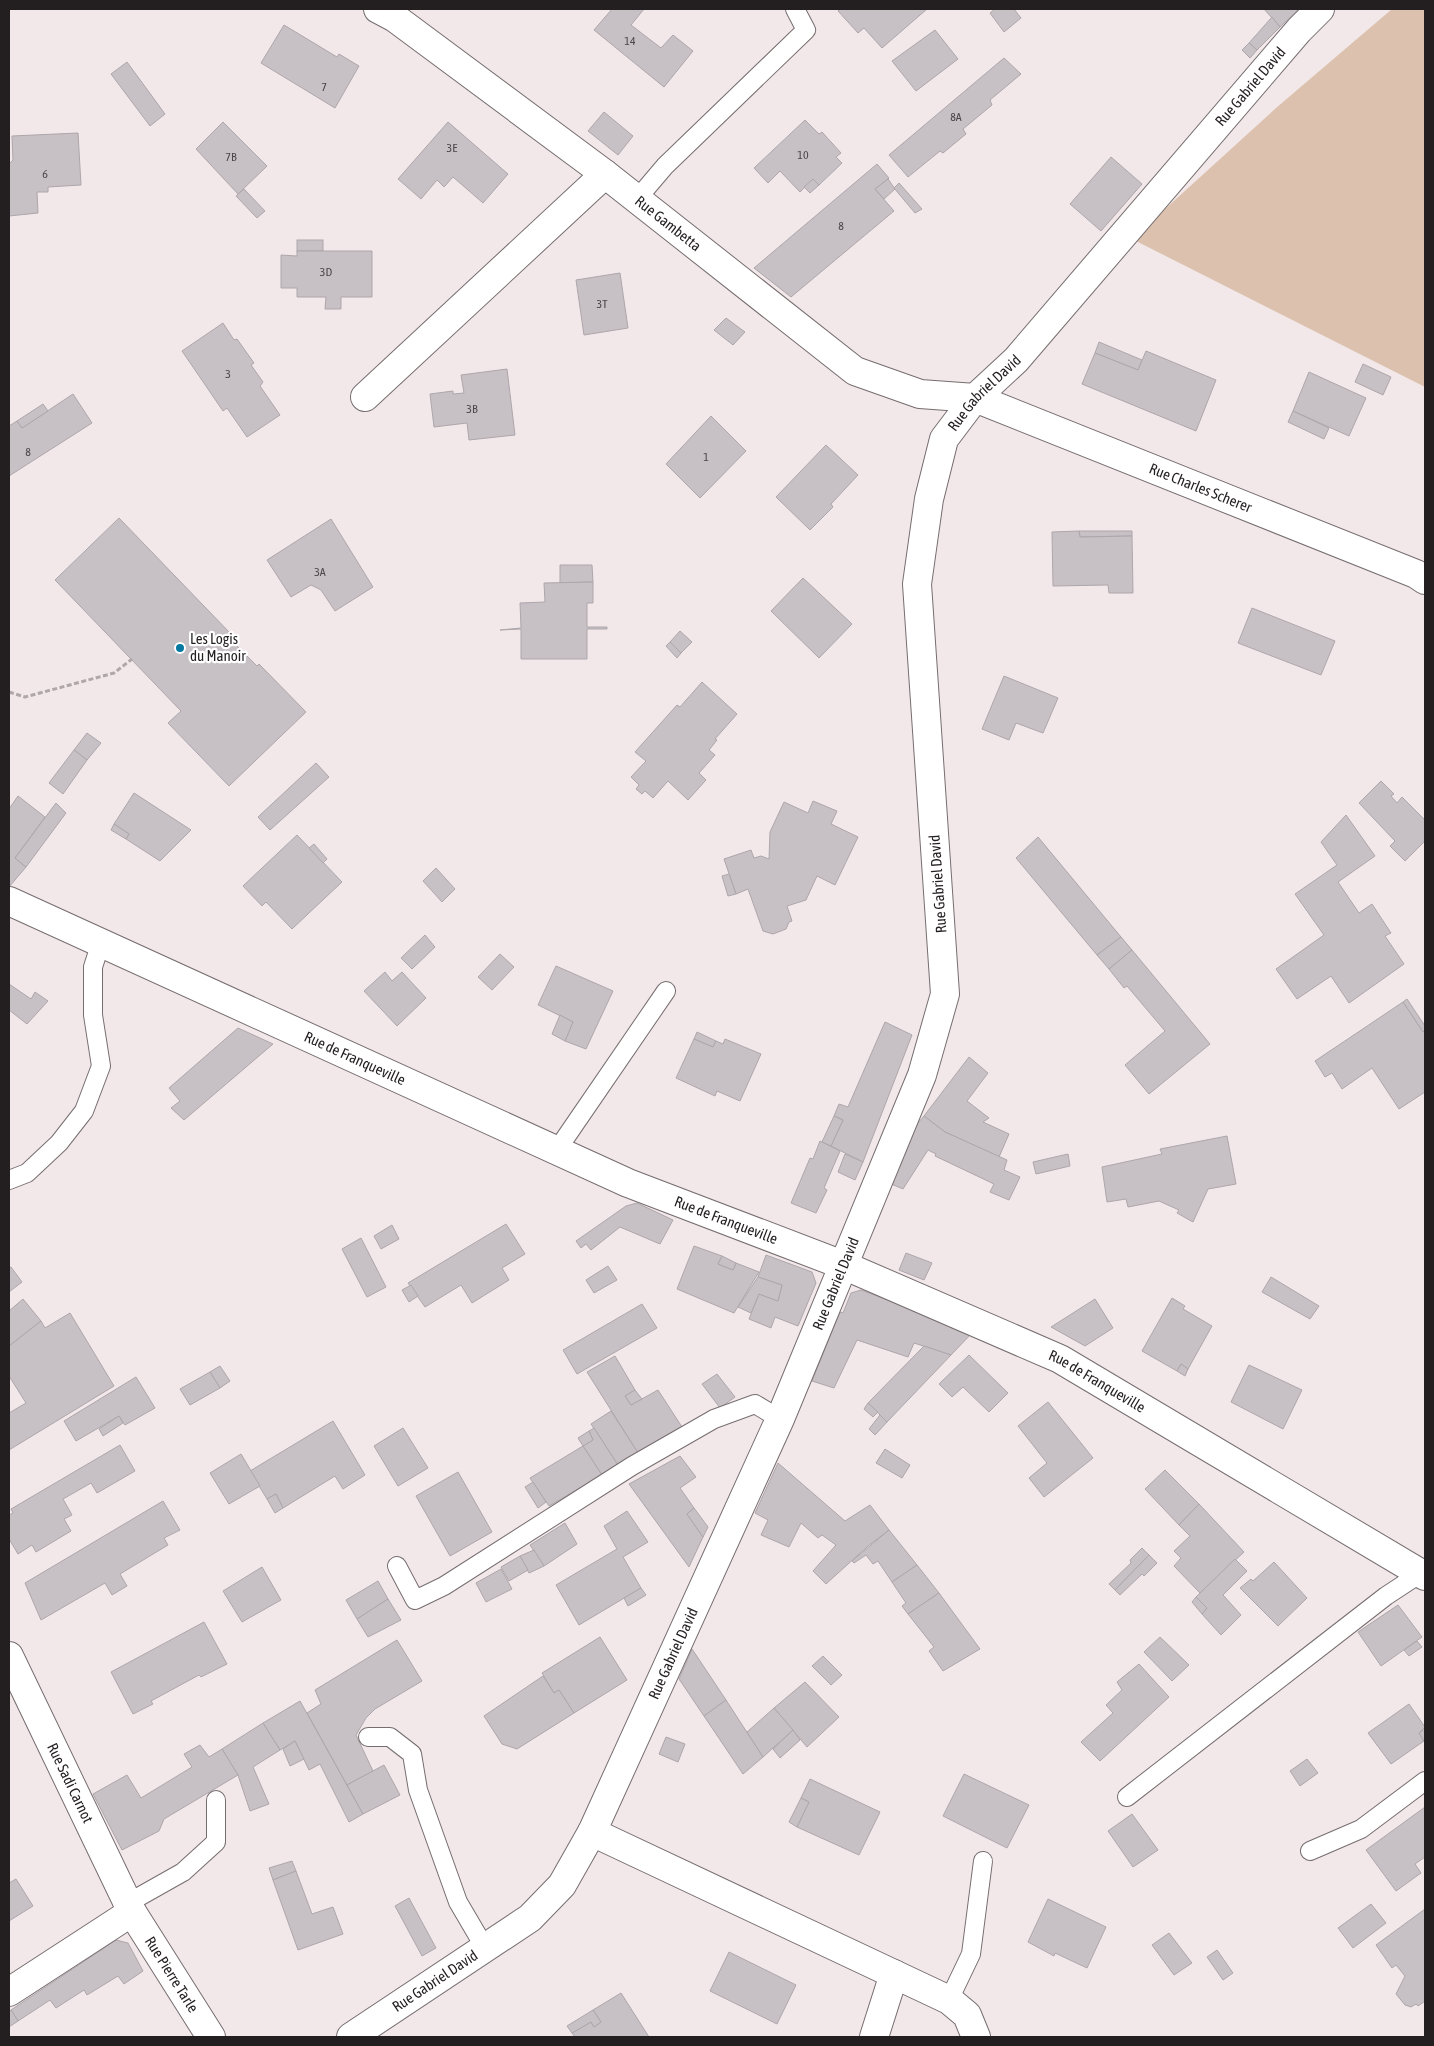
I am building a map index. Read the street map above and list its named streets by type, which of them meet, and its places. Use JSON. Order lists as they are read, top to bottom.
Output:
{
  "streets": {
    "street": [
      "Rue Gabriel David",
      "Rue Gambetta",
      "Rue Charles Scherer",
      "Rue de Franqueville",
      "Rue Sadi Carnot",
      "Rue Pierre Tarle"
    ]
  },
  "crossings": [
    ["Rue Gabriel David", "Rue Gambetta"],
    ["Rue Gabriel David", "Rue Charles Scherer"],
    ["Rue Gabriel David", "Rue de Franqueville"],
    ["Rue Gambetta", "Rue Charles Scherer"],
    ["Rue Sadi Carnot", "Rue Pierre Tarle"]
  ],
  "places": ["Les Logis du Manoir"],
  "house_numbers": [
    "14",
    "7",
    "8A",
    "3E",
    "10",
    "7B",
    "6",
    "8",
    "3D",
    "3T",
    "3",
    "3B",
    "8",
    "1",
    "3A"
  ]
}
